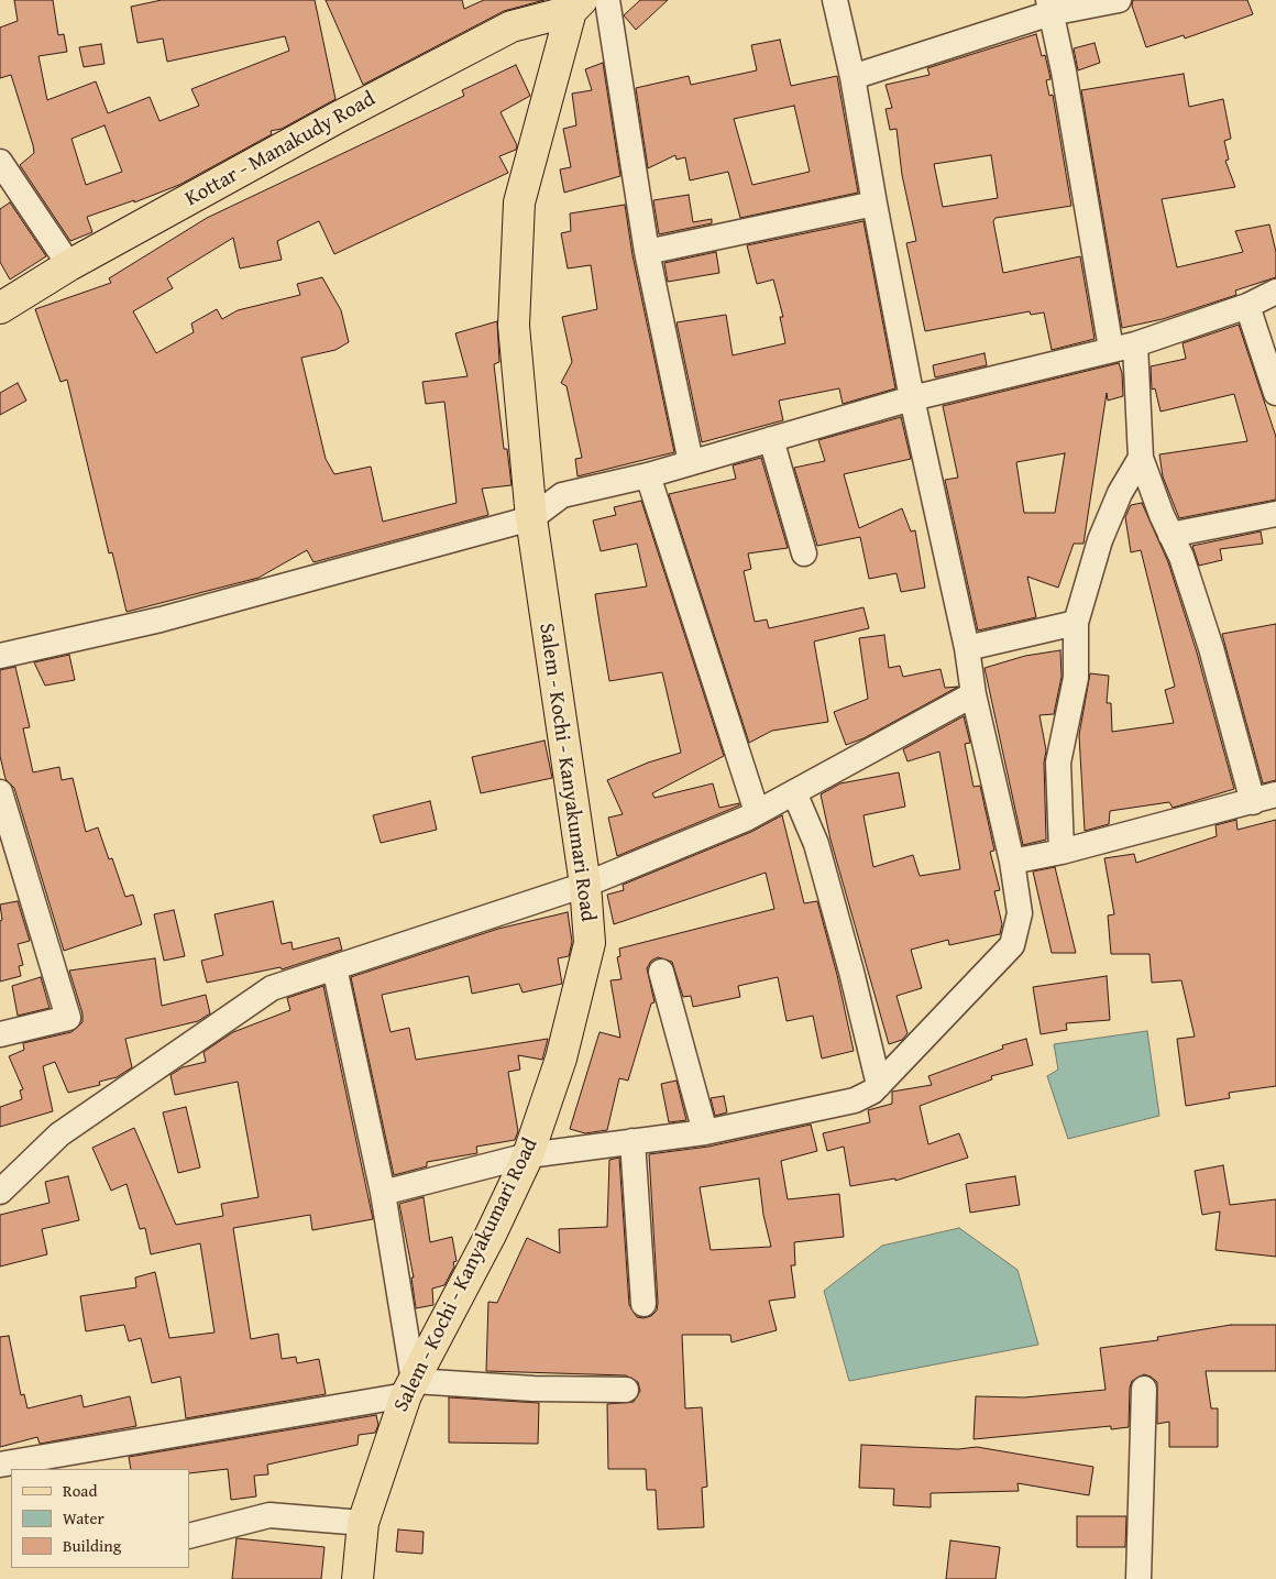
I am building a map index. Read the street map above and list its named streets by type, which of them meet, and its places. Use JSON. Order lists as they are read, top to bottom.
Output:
{
  "streets": {
    "main road": ["Kottar - Manakudy Road", "Salem - Kochi - Kanyakumari Road"]
  },
  "crossings": [
    ["Kottar - Manakudy Road", "Salem - Kochi - Kanyakumari Road"]
  ],
  "legend": ["Road", "Water", "Building"]
}
